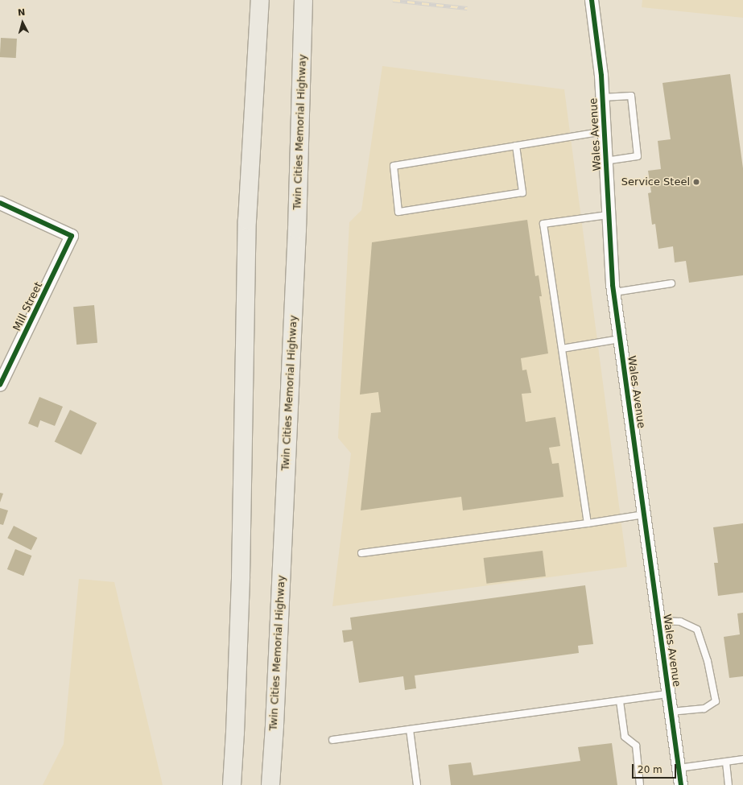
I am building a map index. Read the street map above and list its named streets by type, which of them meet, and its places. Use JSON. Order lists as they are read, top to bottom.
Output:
{
  "streets": {
    "main road": ["Twin Cities Memorial Highway"],
    "street": ["Wales Avenue", "Mill Street"]
  },
  "places": ["Service Steel"],
  "scale_bar": "20 m",
  "north": "top"
}
